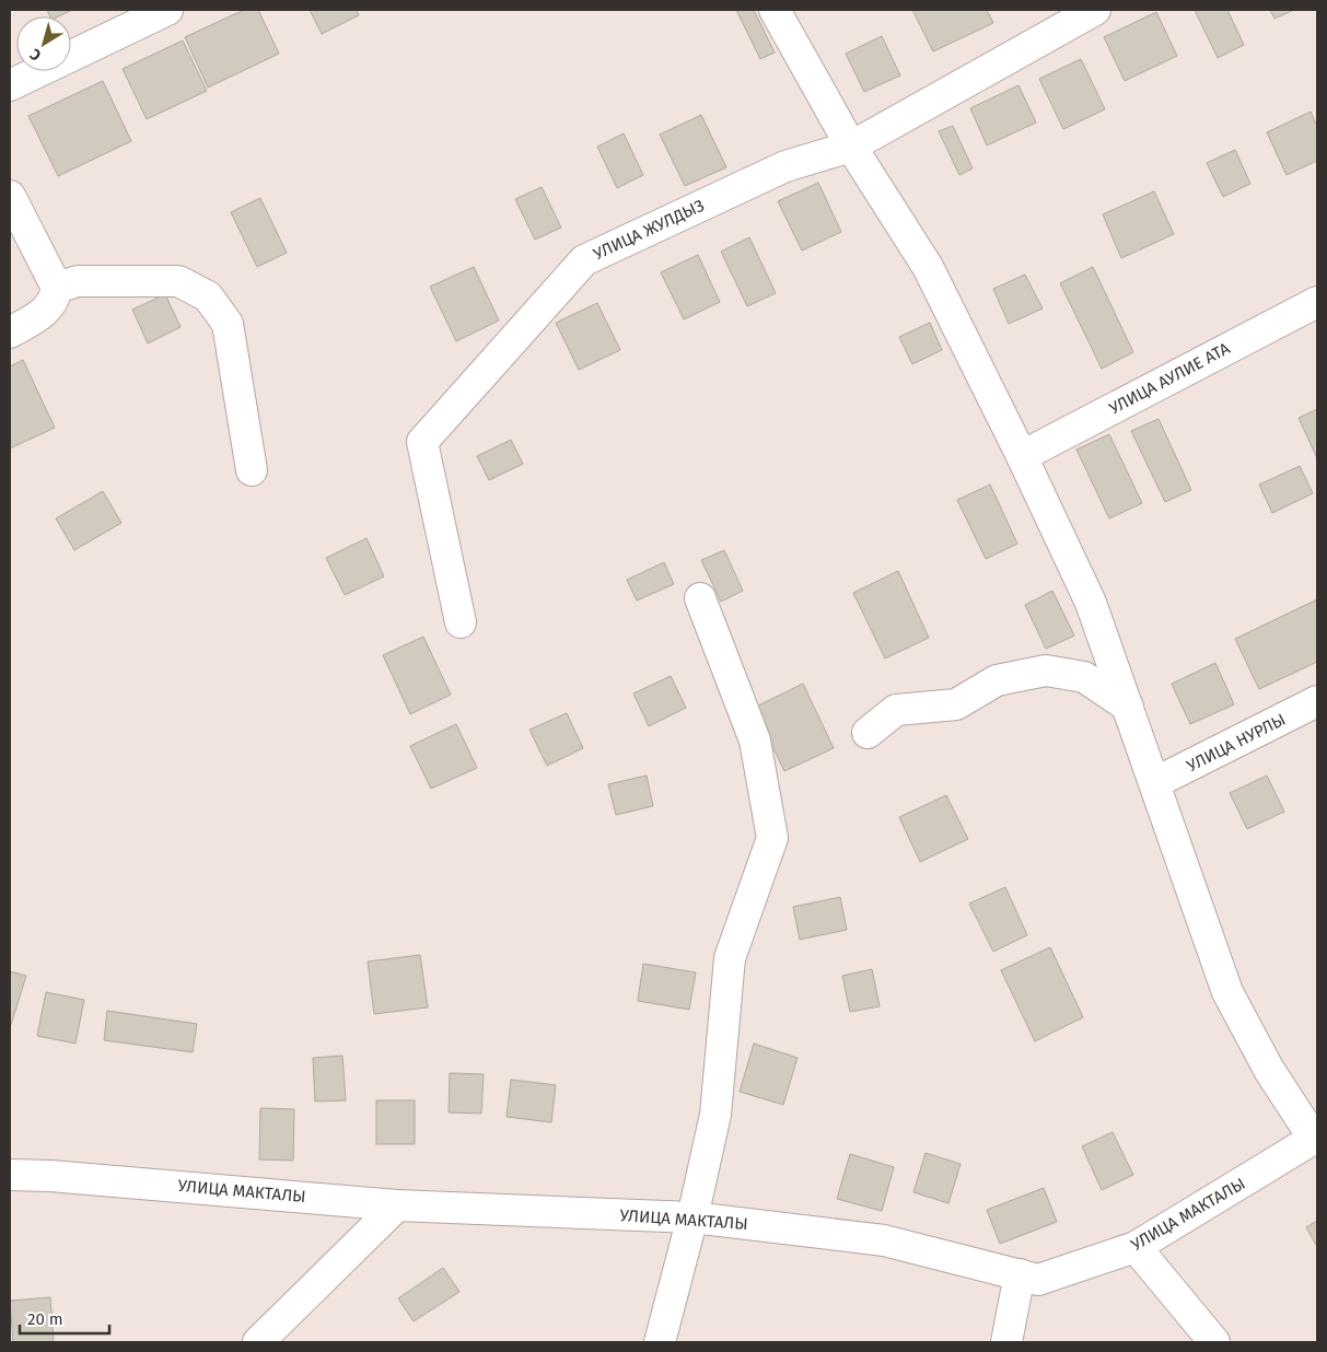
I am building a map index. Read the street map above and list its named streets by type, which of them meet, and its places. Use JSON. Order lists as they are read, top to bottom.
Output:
{
  "streets": {
    "street": [
      "УЛИЦА ЖУЛДЫЗ",
      "УЛИЦА АУЛИЕ АТА",
      "УЛИЦА НУРЛЫ",
      "УЛИЦА МАКТАЛЫ"
    ]
  },
  "scale_bar": "20 m",
  "north": "bottom left"
}
